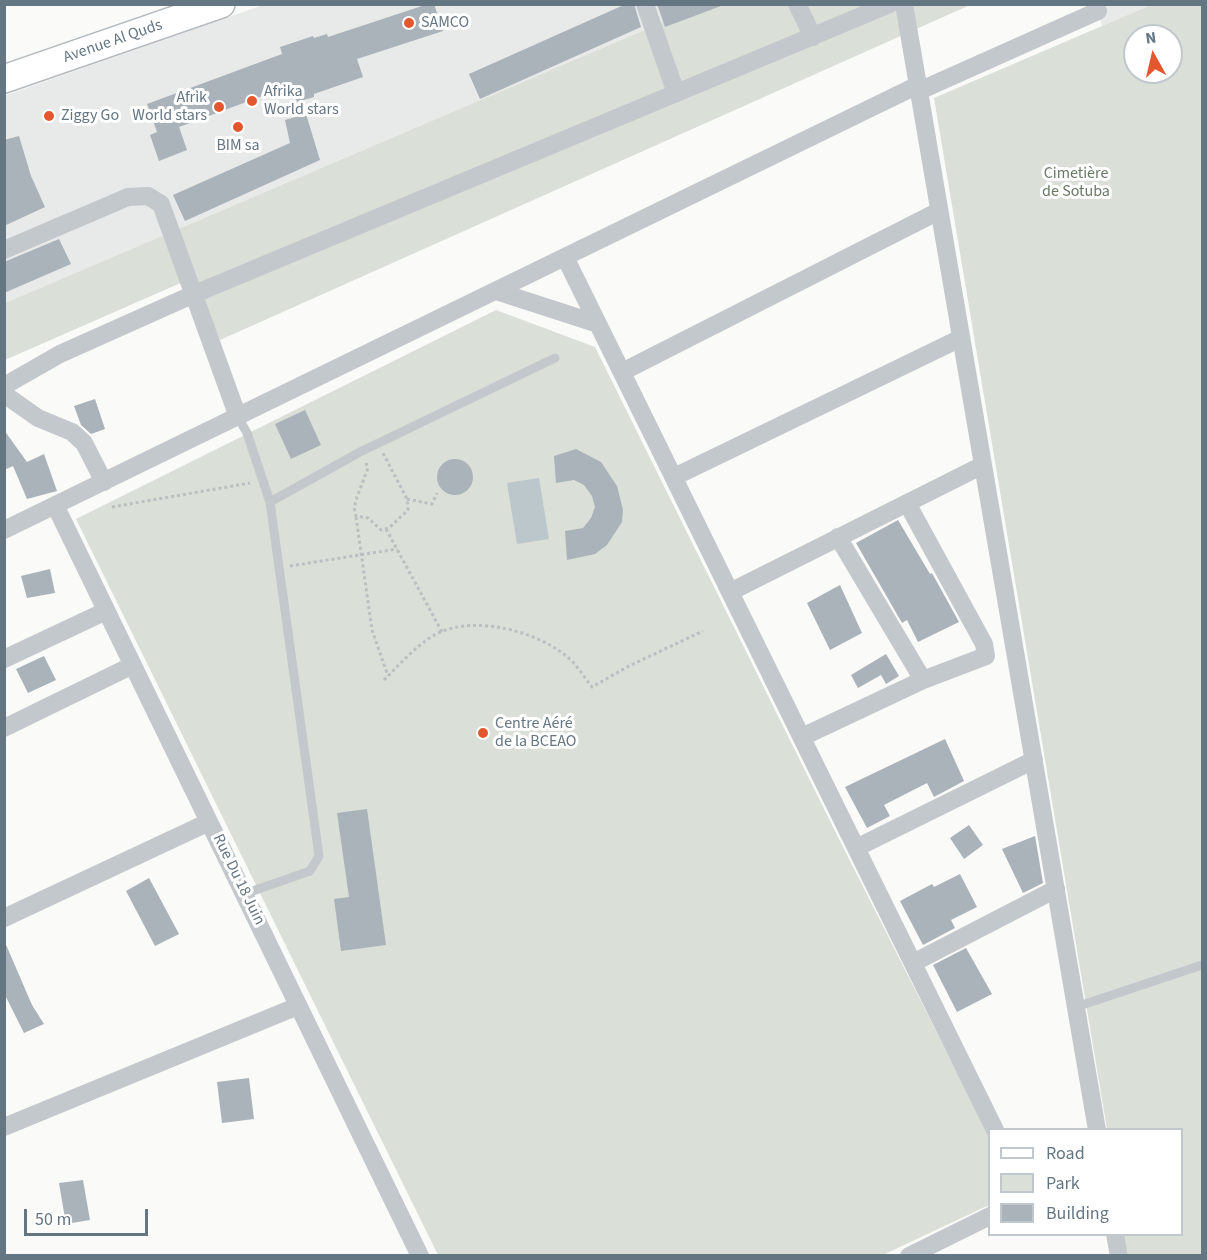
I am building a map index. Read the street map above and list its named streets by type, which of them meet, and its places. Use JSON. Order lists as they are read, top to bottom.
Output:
{
  "streets": {
    "main road": ["Avenue Al Quds"],
    "street": ["Rue Du 18 Juin"]
  },
  "parks": ["Cimetière de Sotuba"],
  "places": [
    "SAMCO",
    "Afrika World stars",
    "Afrik World stars",
    "Ziggy Go",
    "BIM sa",
    "Centre Aéré de la BCEAO"
  ],
  "legend": ["Road", "Park", "Building"],
  "scale_bar": "50 m",
  "north": "top"
}
